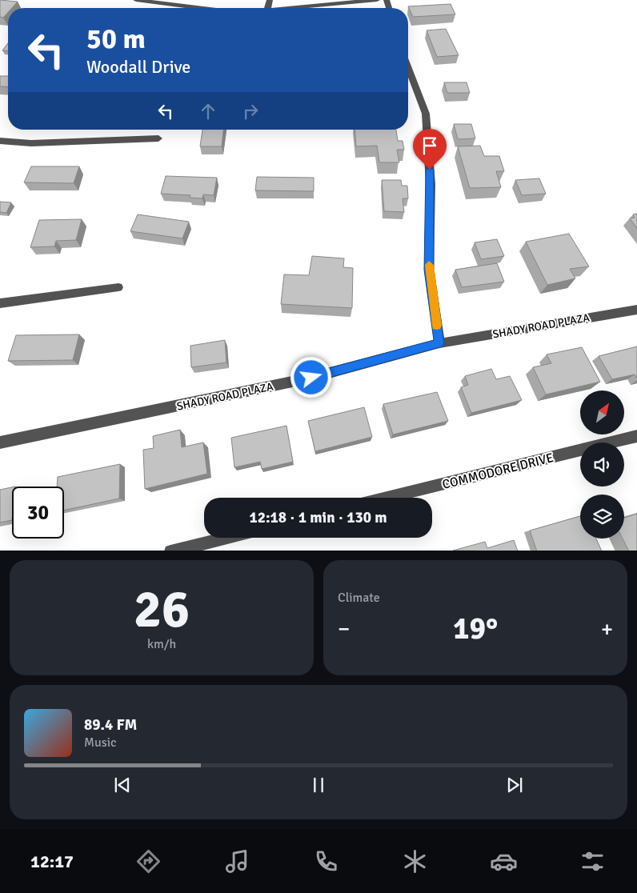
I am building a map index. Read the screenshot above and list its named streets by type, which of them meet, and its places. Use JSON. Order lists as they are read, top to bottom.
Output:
{
  "streets": {
    "street": ["SHADY ROAD PLAZA", "COMMODORE DRIVE"]
  },
  "north": "top right",
  "page": {
    "turn": ["50 m", "Woodall Drive"],
    "limit": "30",
    "trip": "12:18 · 1 min · 130 m",
    "tile": [
      ["26", "km/h"],
      "Climate"
    ],
    "heat": ["−", "19°", "+"],
    "song": ["89.4 FM", "Music"],
    "tabs": "12:17"
  }
}
